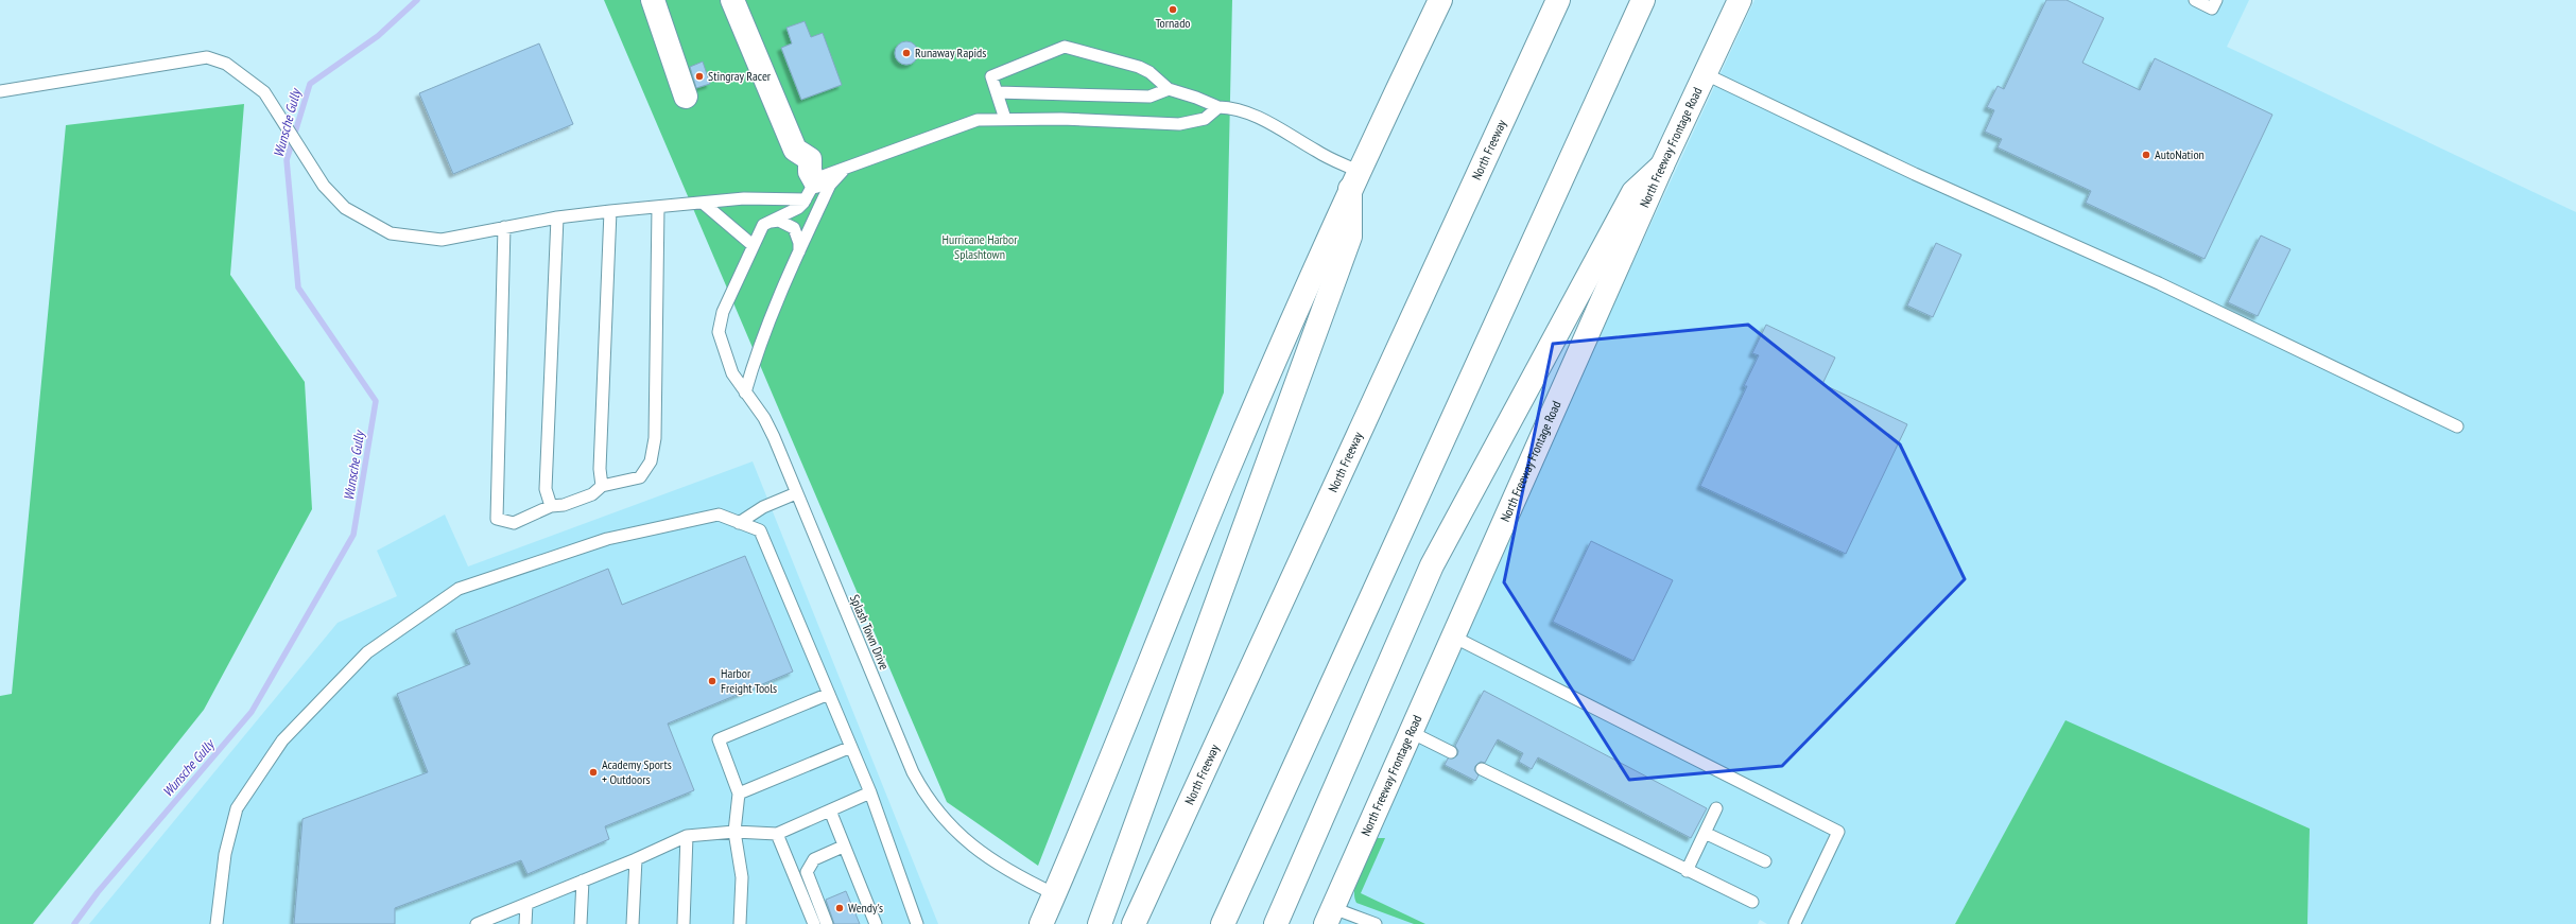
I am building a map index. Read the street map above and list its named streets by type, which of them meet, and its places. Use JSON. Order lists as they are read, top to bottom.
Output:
{
  "streets": {
    "main road": ["North Freeway Frontage Road", "North Freeway"],
    "lane": ["Splash Town Drive"]
  },
  "water": ["Wunsche Gully"],
  "parks": ["Hurricane Harbor Splashtown"],
  "places": [
    "Tornado",
    "Runaway Rapids",
    "Stingray Racer",
    "AutoNation",
    "Harbor Freight Tools",
    "Academy Sports + Outdoors",
    "Wendy's"
  ]
}
